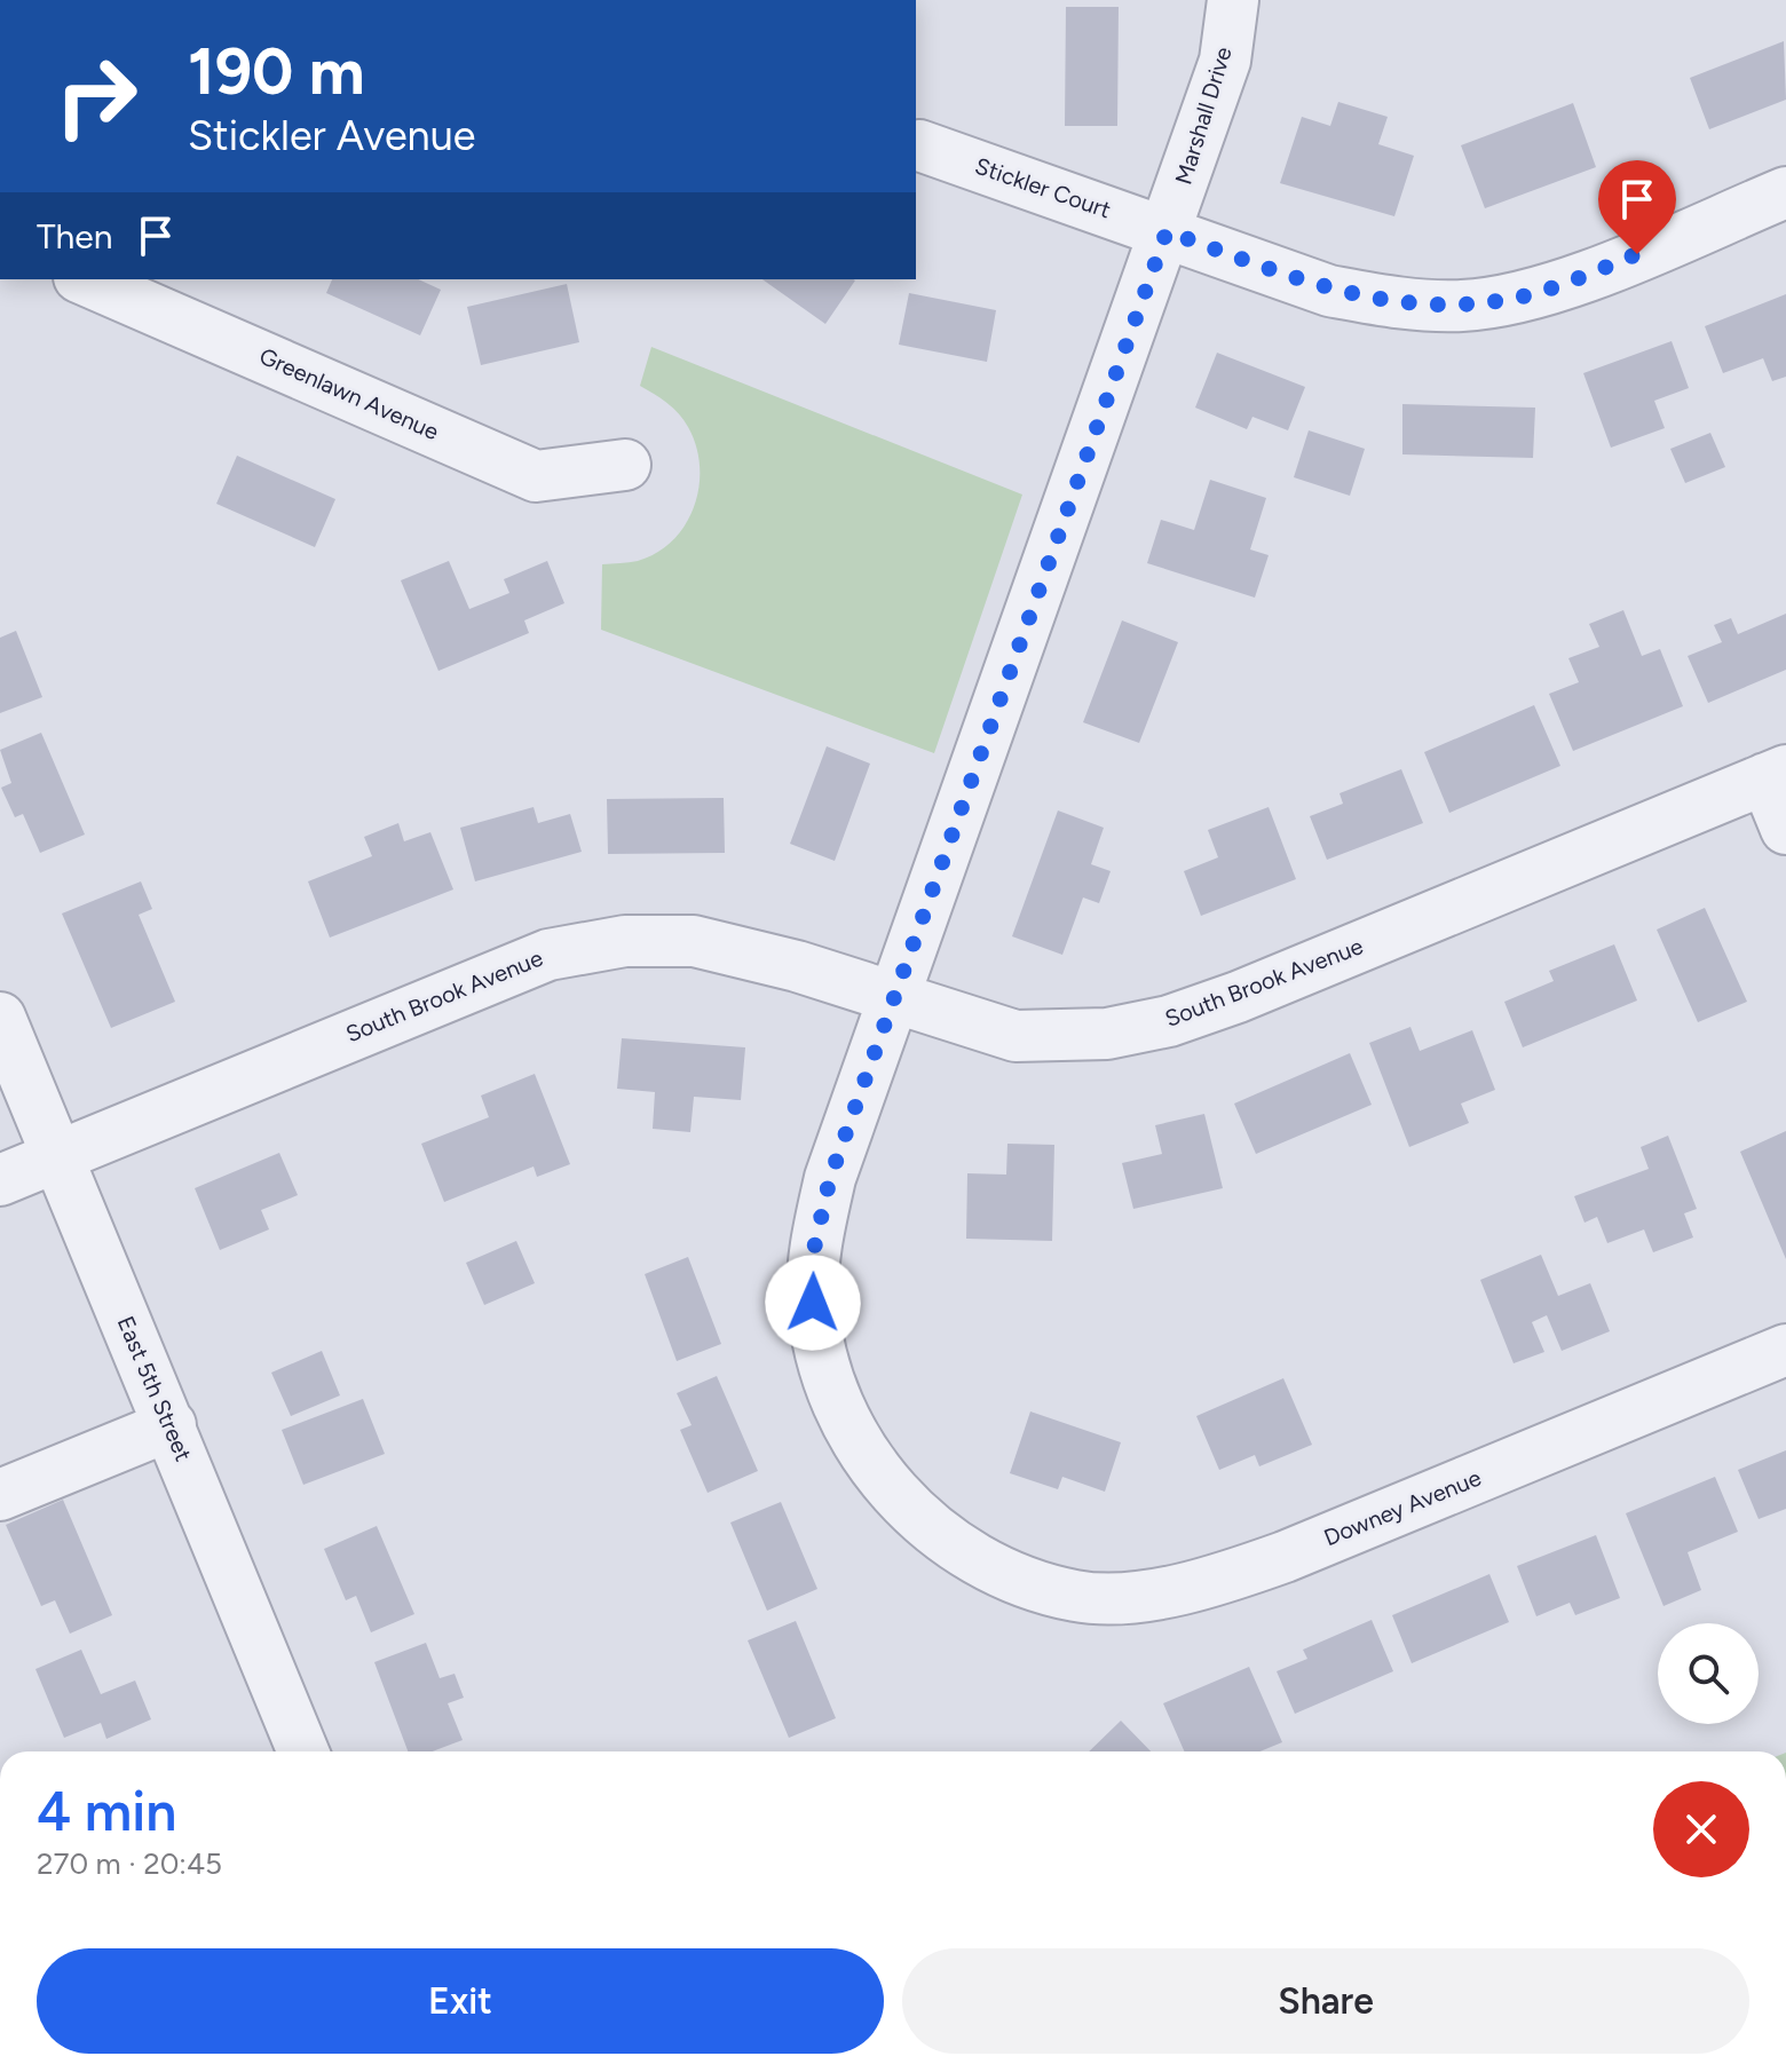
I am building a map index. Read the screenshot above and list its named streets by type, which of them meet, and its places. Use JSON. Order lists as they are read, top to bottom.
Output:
{
  "streets": {
    "street": [
      "Marshall Drive",
      "Stickler Court",
      "Greenlawn Avenue",
      "South Brook Avenue",
      "East 5th Street",
      "Downey Avenue"
    ]
  },
  "crossings": [
    ["Marshall Drive", "Stickler Court"],
    ["Marshall Drive", "South Brook Avenue"],
    ["Marshall Drive", "Downey Avenue"],
    ["South Brook Avenue", "East 5th Street"]
  ],
  "page": {
    "turn": ["190 m", "Stickler Avenue"],
    "then": "Then",
    "heading": ["4 min", "270 m · 20:45"],
    "buttons": ["Exit", "Share"]
  }
}
